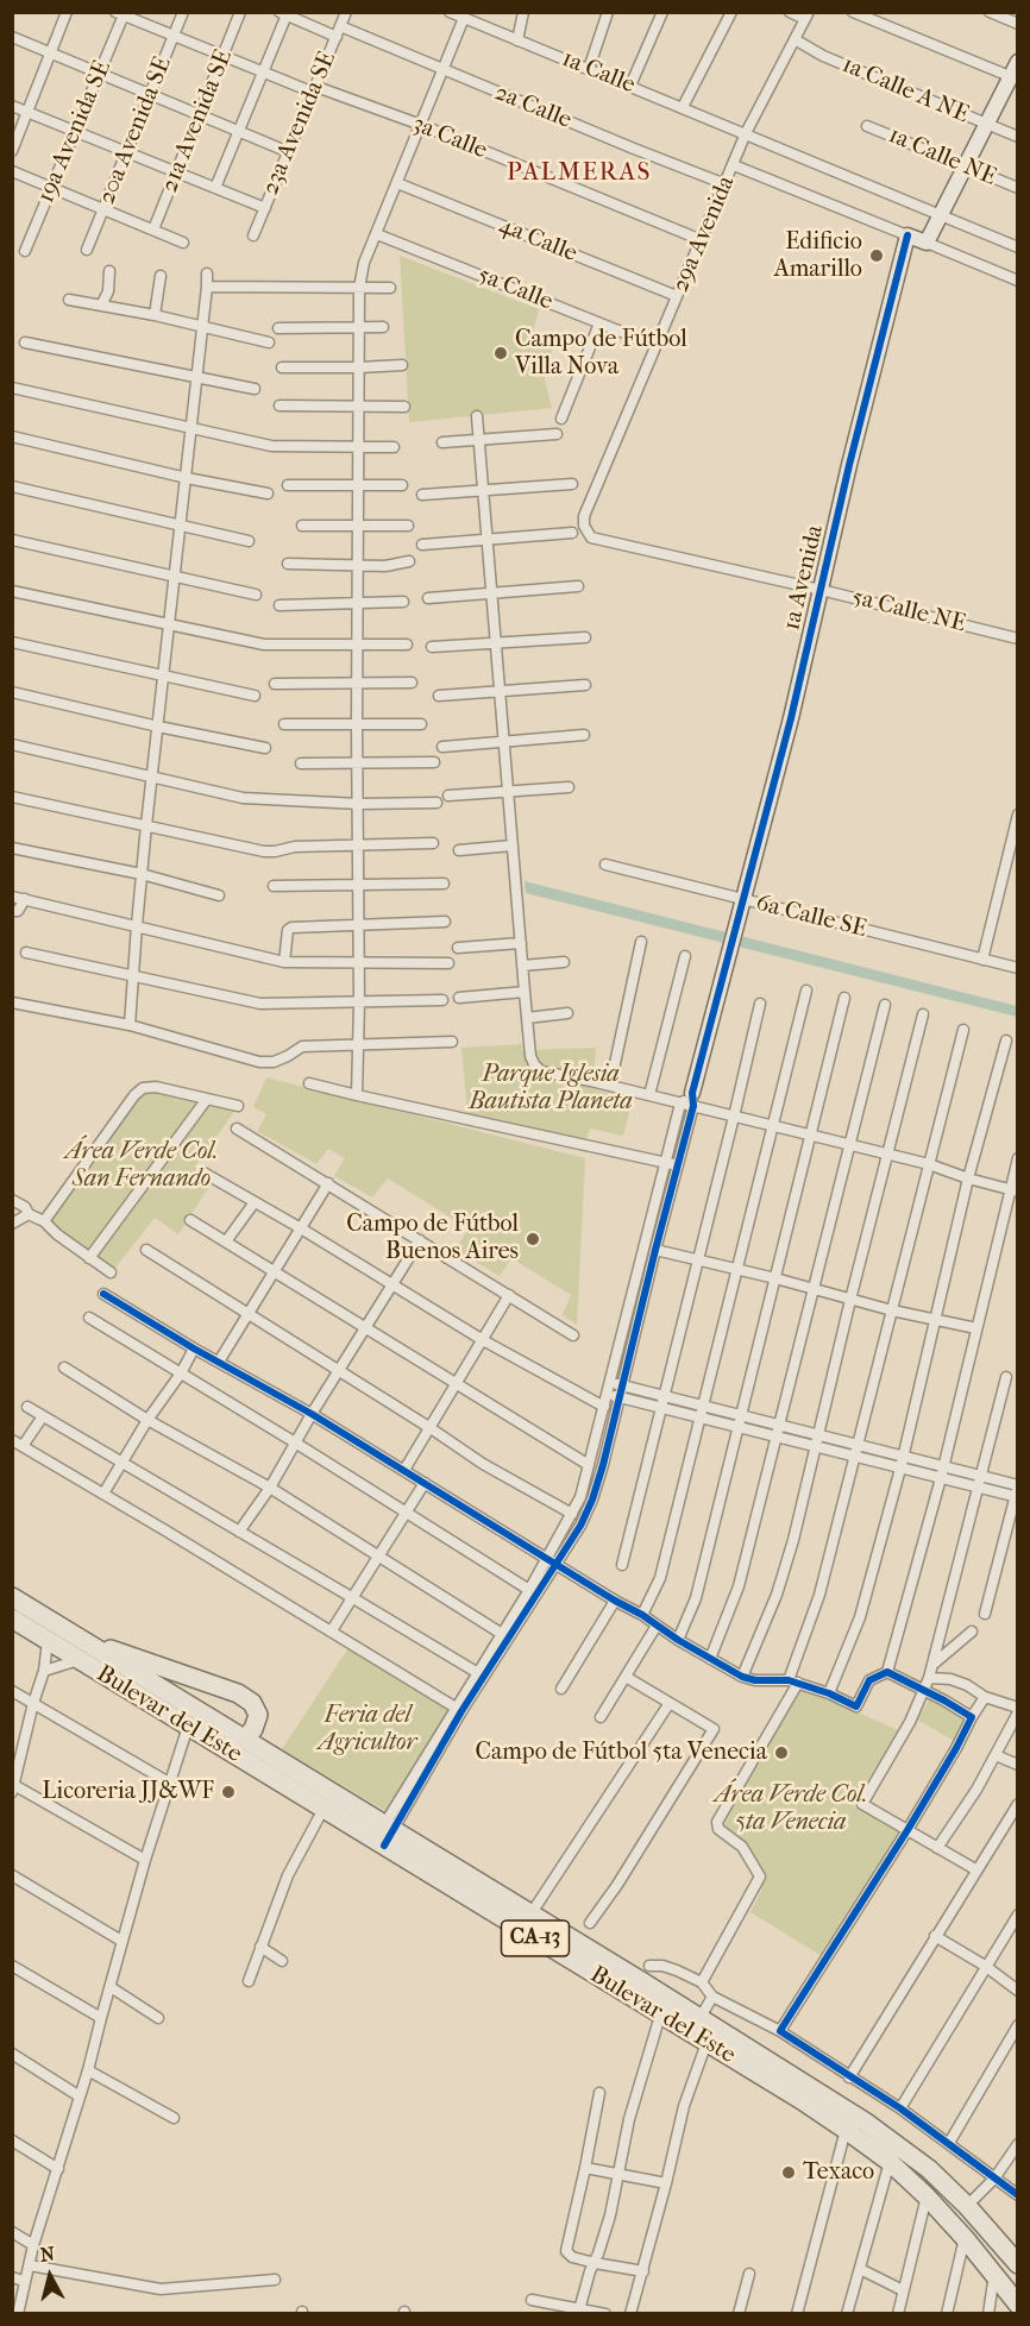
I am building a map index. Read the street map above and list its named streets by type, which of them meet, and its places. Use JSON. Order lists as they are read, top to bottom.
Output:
{
  "streets": {
    "highway": ["Bulevar del Este", "CA-13"],
    "street": [
      "1a Calle",
      "1a Calle A NE",
      "2a Calle",
      "21a Avenida SE",
      "23a Avenida SE",
      "20a Avenida SE",
      "19a Avenida SE",
      "3a Calle",
      "1a Calle NE",
      "29a Avenida",
      "4a Calle",
      "5a Calle",
      "1a Avenida",
      "5a Calle NE",
      "6a Calle SE"
    ]
  },
  "crossings": [
    ["1a Calle", "29a Avenida"],
    ["1a Calle A NE", "29a Avenida"],
    ["2a Calle", "23a Avenida SE"],
    ["2a Calle", "29a Avenida"],
    ["21a Avenida SE", "3a Calle"],
    ["23a Avenida SE", "3a Calle"],
    ["20a Avenida SE", "3a Calle"],
    ["19a Avenida SE", "3a Calle"],
    ["3a Calle", "29a Avenida"],
    ["29a Avenida", "4a Calle"],
    ["29a Avenida", "5a Calle"],
    ["29a Avenida", "5a Calle NE"],
    ["1a Avenida", "5a Calle NE"],
    ["1a Avenida", "6a Calle SE"]
  ],
  "districts": ["PALMERAS"],
  "parks": [
    "Parque Iglesia Bautista Planeta",
    "Área Verde Col. San Fernando",
    "Feria del Agricultor",
    "Área Verde Col. 5ta Venecia"
  ],
  "places": [
    "Edificio Amarillo",
    "Campo de Fútbol Villa Nova",
    "Campo de Fútbol Buenos Aires",
    "Campo de Fútbol 5ta Venecia",
    "Licoreria JJ&WF",
    "Texaco"
  ],
  "north": "top"
}
